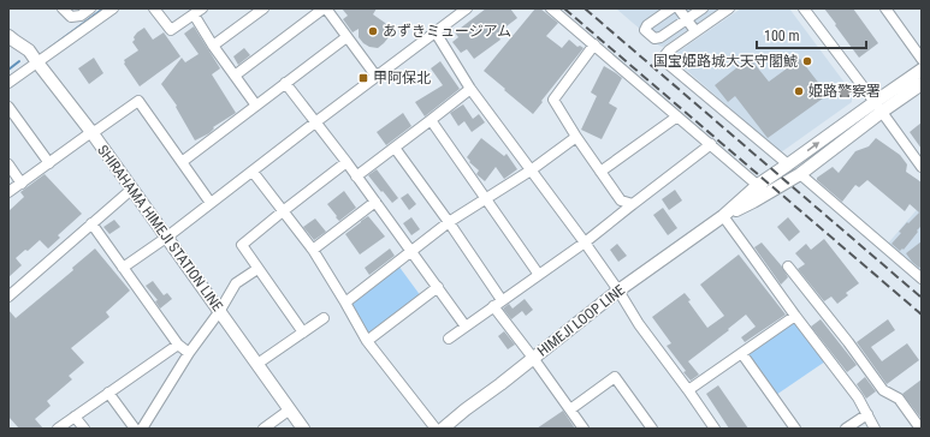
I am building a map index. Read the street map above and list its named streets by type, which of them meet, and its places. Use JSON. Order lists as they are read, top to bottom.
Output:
{
  "streets": {
    "main road": ["SHIRAHAMA HIMEJI STATION LINE", "HIMEJI LOOP LINE"]
  },
  "places": {
    "other": ["あずきミュージアム", "国宝姫路城大天守閣鯱", "姫路警察署"],
    "transit": ["甲阿保北"]
  },
  "scale_bar": "100 m"
}
